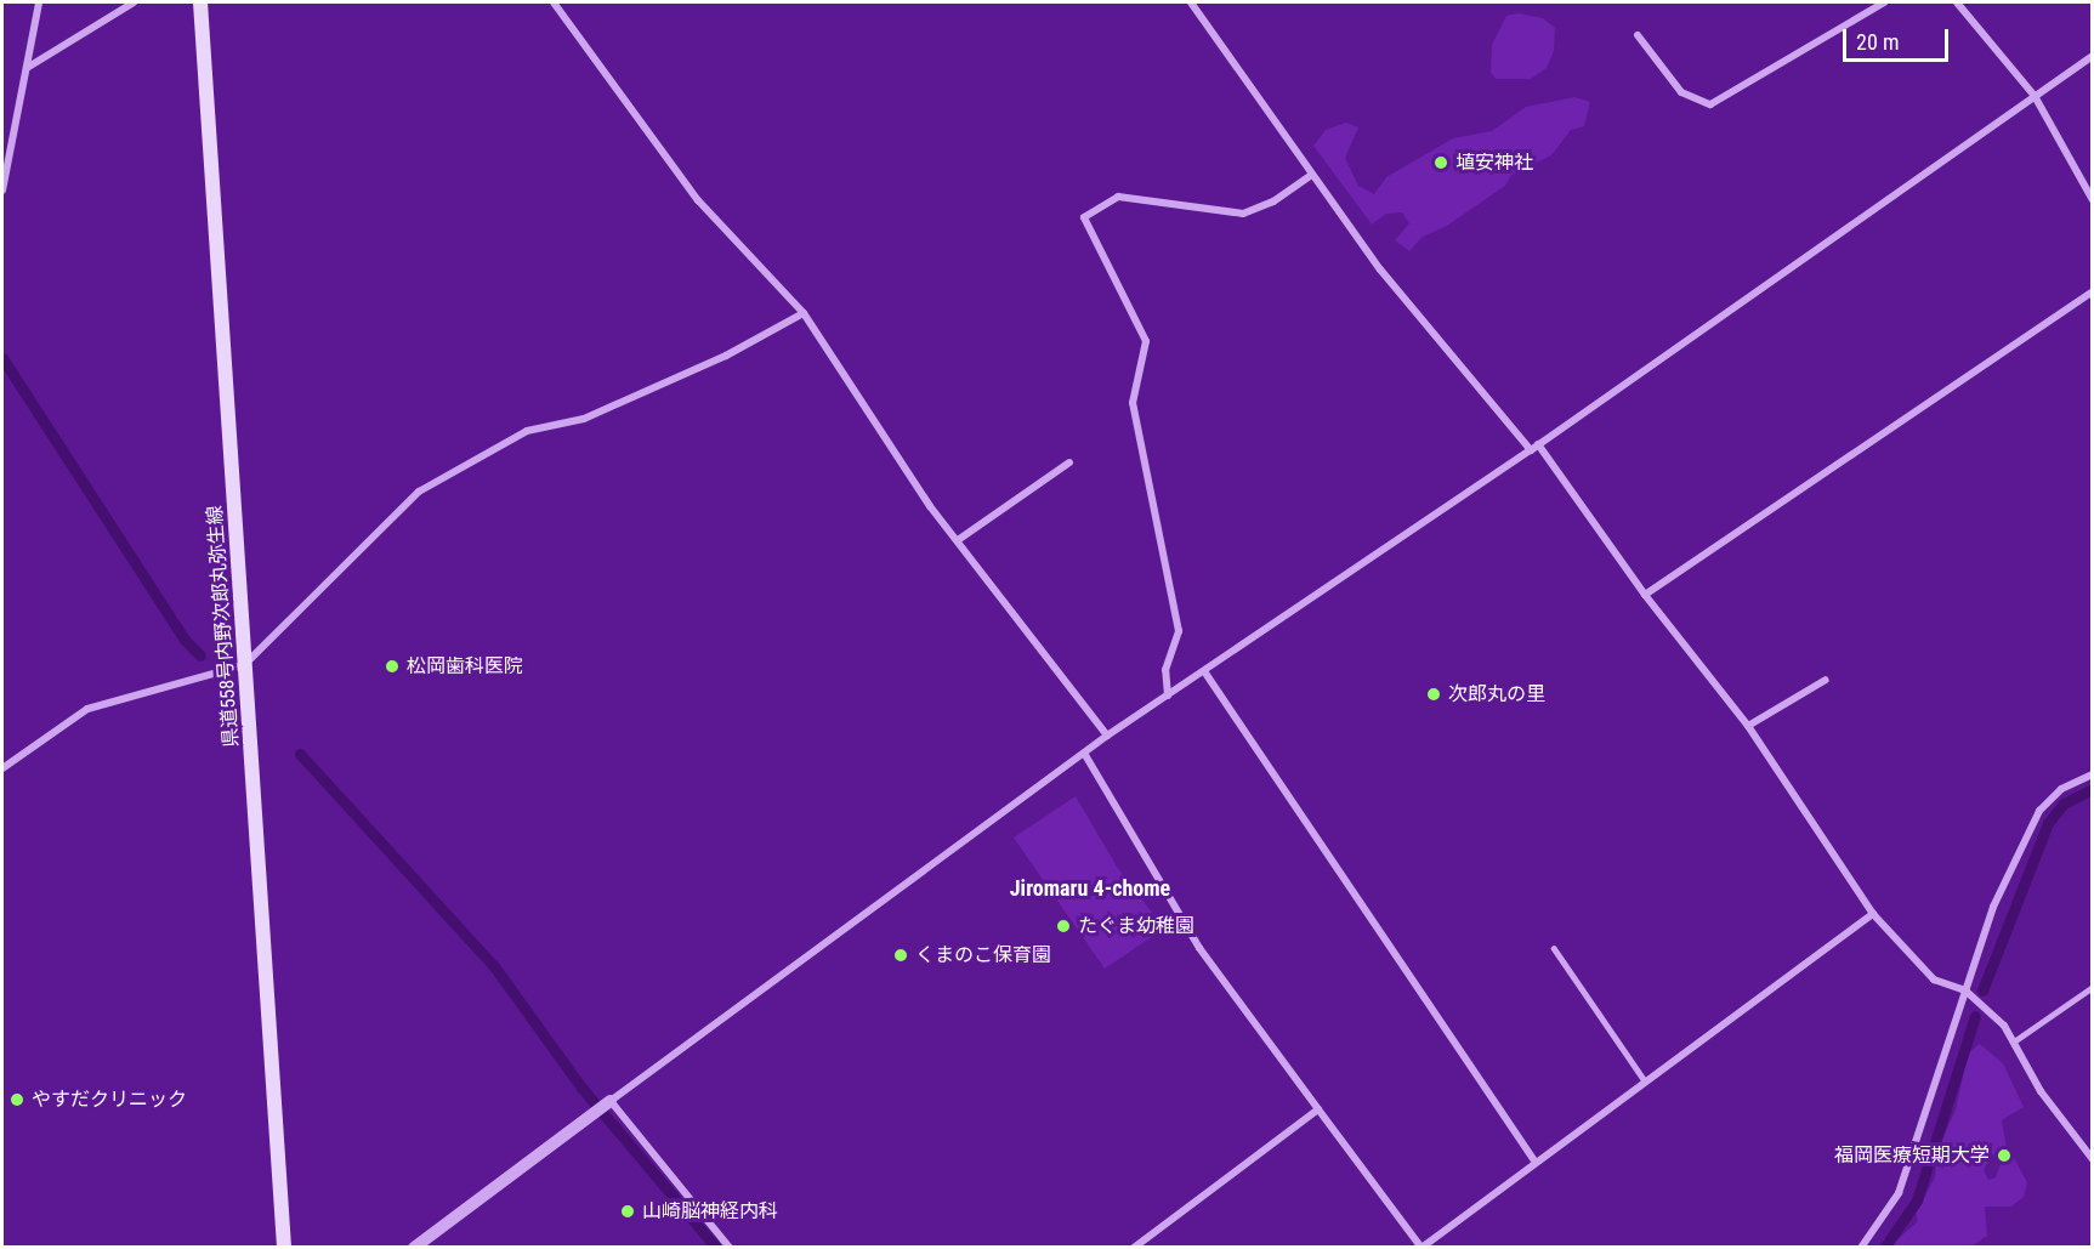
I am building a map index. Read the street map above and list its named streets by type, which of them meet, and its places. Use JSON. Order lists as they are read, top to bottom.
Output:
{
  "streets": {
    "main road": ["県道558号内野次郎丸弥生線"]
  },
  "districts": ["Jiromaru 4-chome"],
  "places": [
    "埴安神社",
    "松岡歯科医院",
    "次郎丸の里",
    "たぐま幼稚園",
    "くまのこ保育園",
    "やすだクリニック",
    "福岡医療短期大学",
    "山崎脳神経内科"
  ],
  "scale_bar": "20 m"
}
